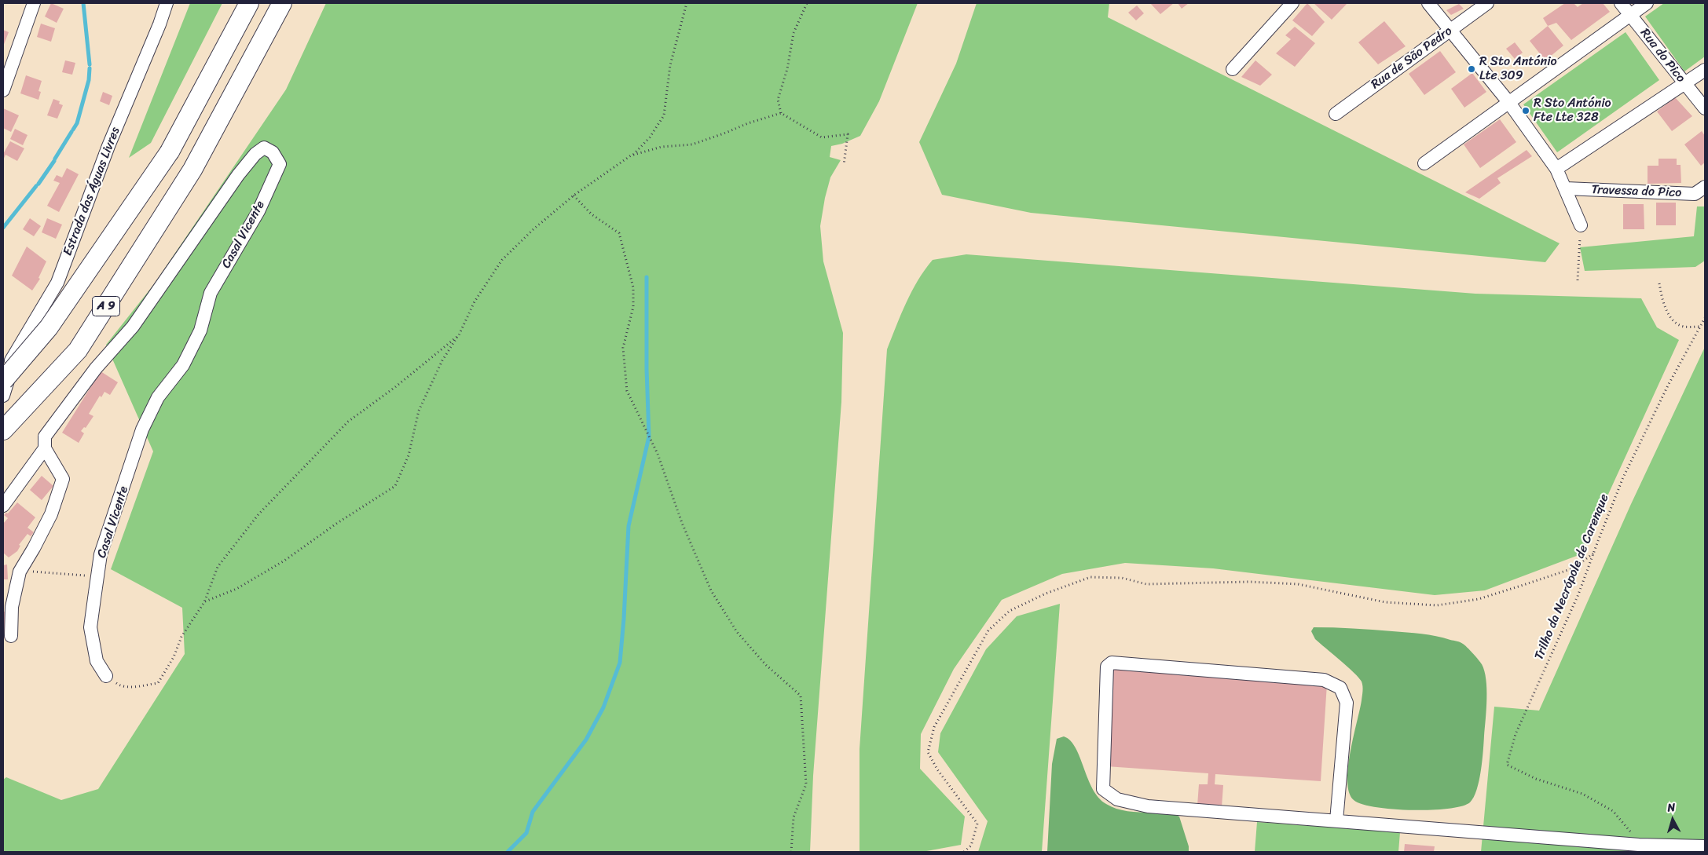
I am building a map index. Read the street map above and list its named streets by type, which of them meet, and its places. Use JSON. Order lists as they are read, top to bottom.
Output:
{
  "streets": {
    "highway": ["A 9"],
    "street": [
      "Rua do Pico",
      "Rua de São Pedro",
      "Estrada das Águas Livres",
      "Travessa do Pico",
      "Casal Vicente"
    ],
    "path": ["Trilho da Necrópole de Carenque"]
  },
  "places": ["R Sto António Lte 309", "R Sto António Fte Lte 328"],
  "north": "top"
}
